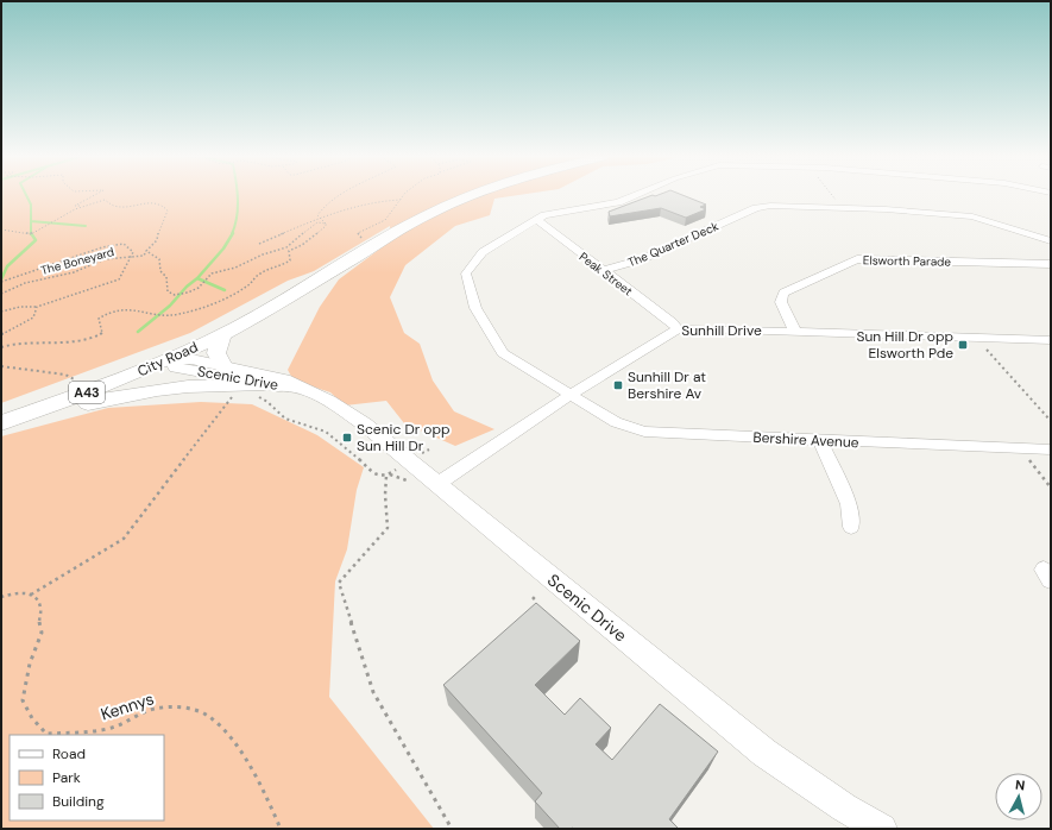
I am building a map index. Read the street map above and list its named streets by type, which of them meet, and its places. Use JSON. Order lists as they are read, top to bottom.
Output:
{
  "streets": {
    "highway": ["City Road", "A43"],
    "main road": ["Scenic Drive"],
    "street": [
      "The Quarter Deck",
      "Elsworth Parade",
      "Peak Street",
      "Sunhill Drive",
      "Bershire Avenue"
    ],
    "path": ["The Boneyard", "Kennys"]
  },
  "crossings": [
    ["The Quarter Deck", "Peak Street"],
    ["Elsworth Parade", "Sunhill Drive"],
    ["Peak Street", "Sunhill Drive"],
    ["Peak Street", "Bershire Avenue"],
    ["Sunhill Drive", "Scenic Drive"],
    ["Sunhill Drive", "Bershire Avenue"],
    ["City Road", "Scenic Drive"]
  ],
  "places": {
    "transit": ["Sun Hill Dr opp Elsworth Pde", "Sunhill Dr at Bershire Av", "Scenic Dr opp Sun Hill Dr"]
  },
  "legend": ["Road", "Park", "Building"],
  "north": "top"
}
